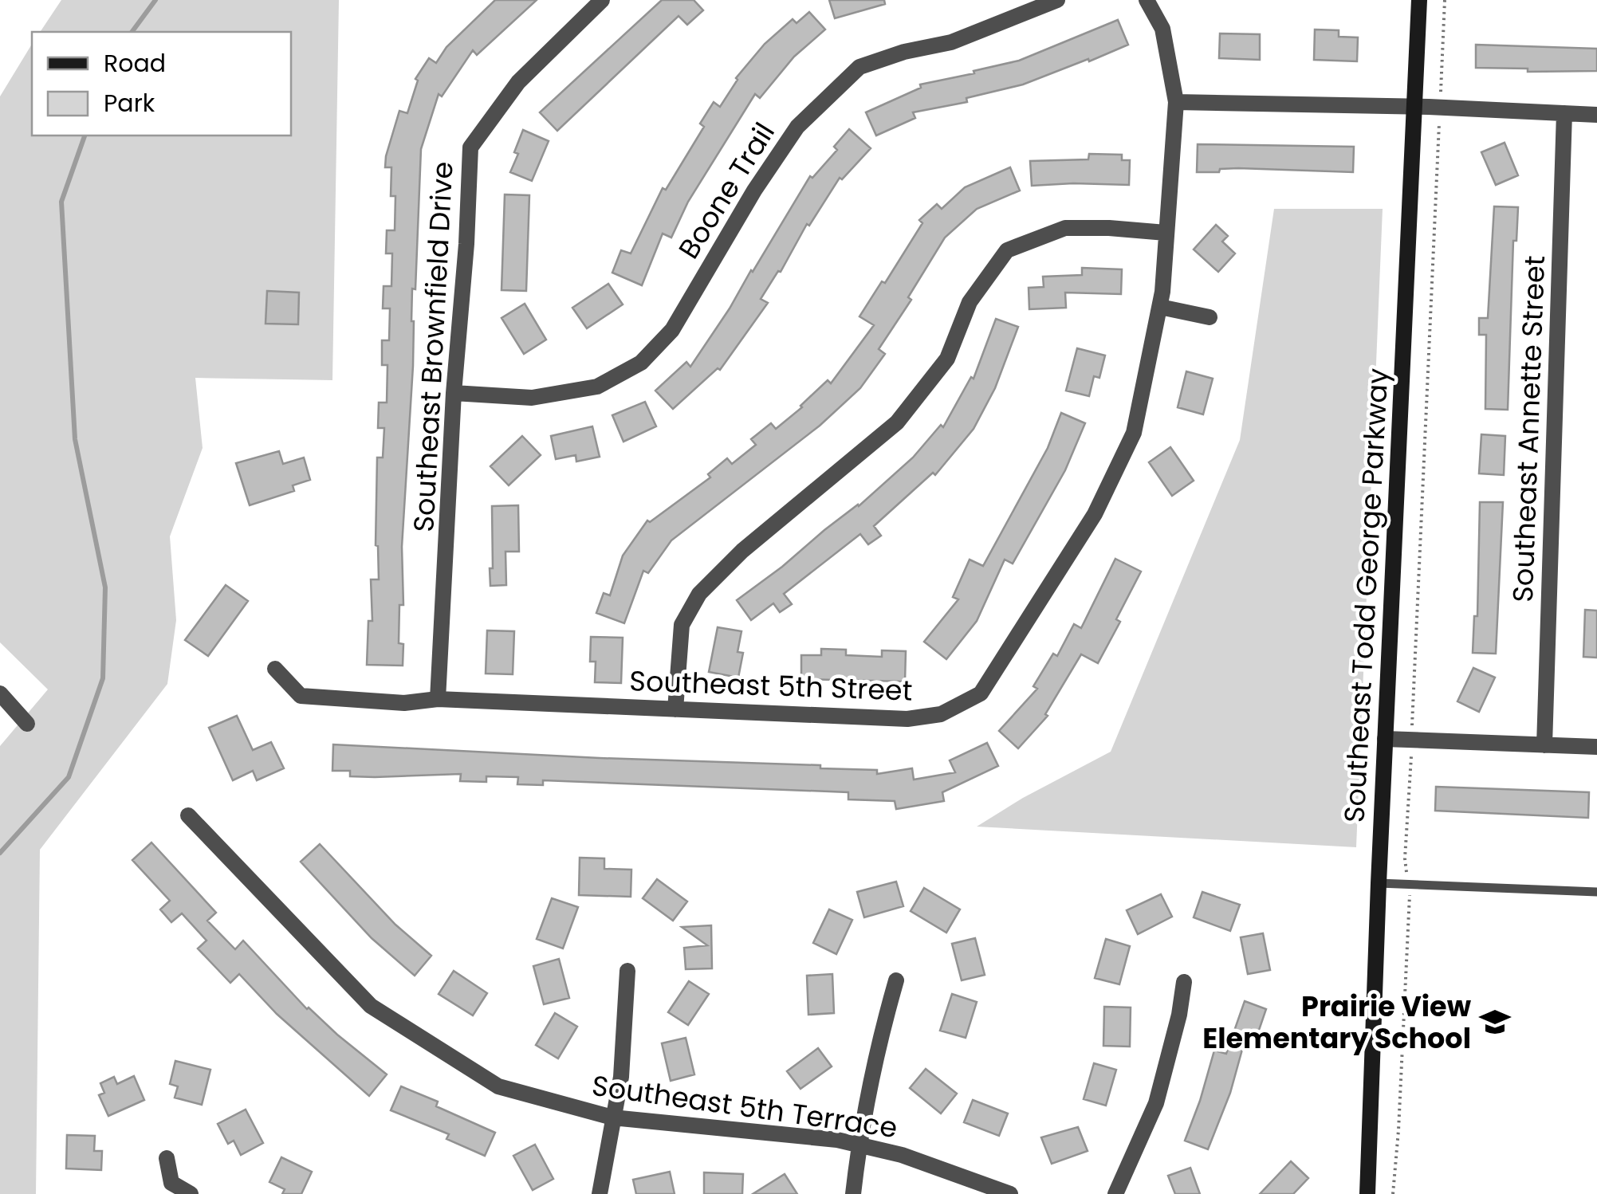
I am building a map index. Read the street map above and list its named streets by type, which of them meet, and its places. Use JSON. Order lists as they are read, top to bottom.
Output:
{
  "streets": {
    "main road": ["Southeast Todd George Parkway"],
    "street": [
      "Boone Trail",
      "Southeast Brownfield Drive",
      "Southeast Annette Street",
      "Southeast 5th Street",
      "Southeast 5th Terrace"
    ]
  },
  "crossings": [
    ["Boone Trail", "Southeast Brownfield Drive"],
    ["Southeast Brownfield Drive", "Southeast 5th Street"]
  ],
  "places": {
    "school or university": ["Prairie View Elementary School"]
  },
  "legend": ["Road", "Park"]
}
